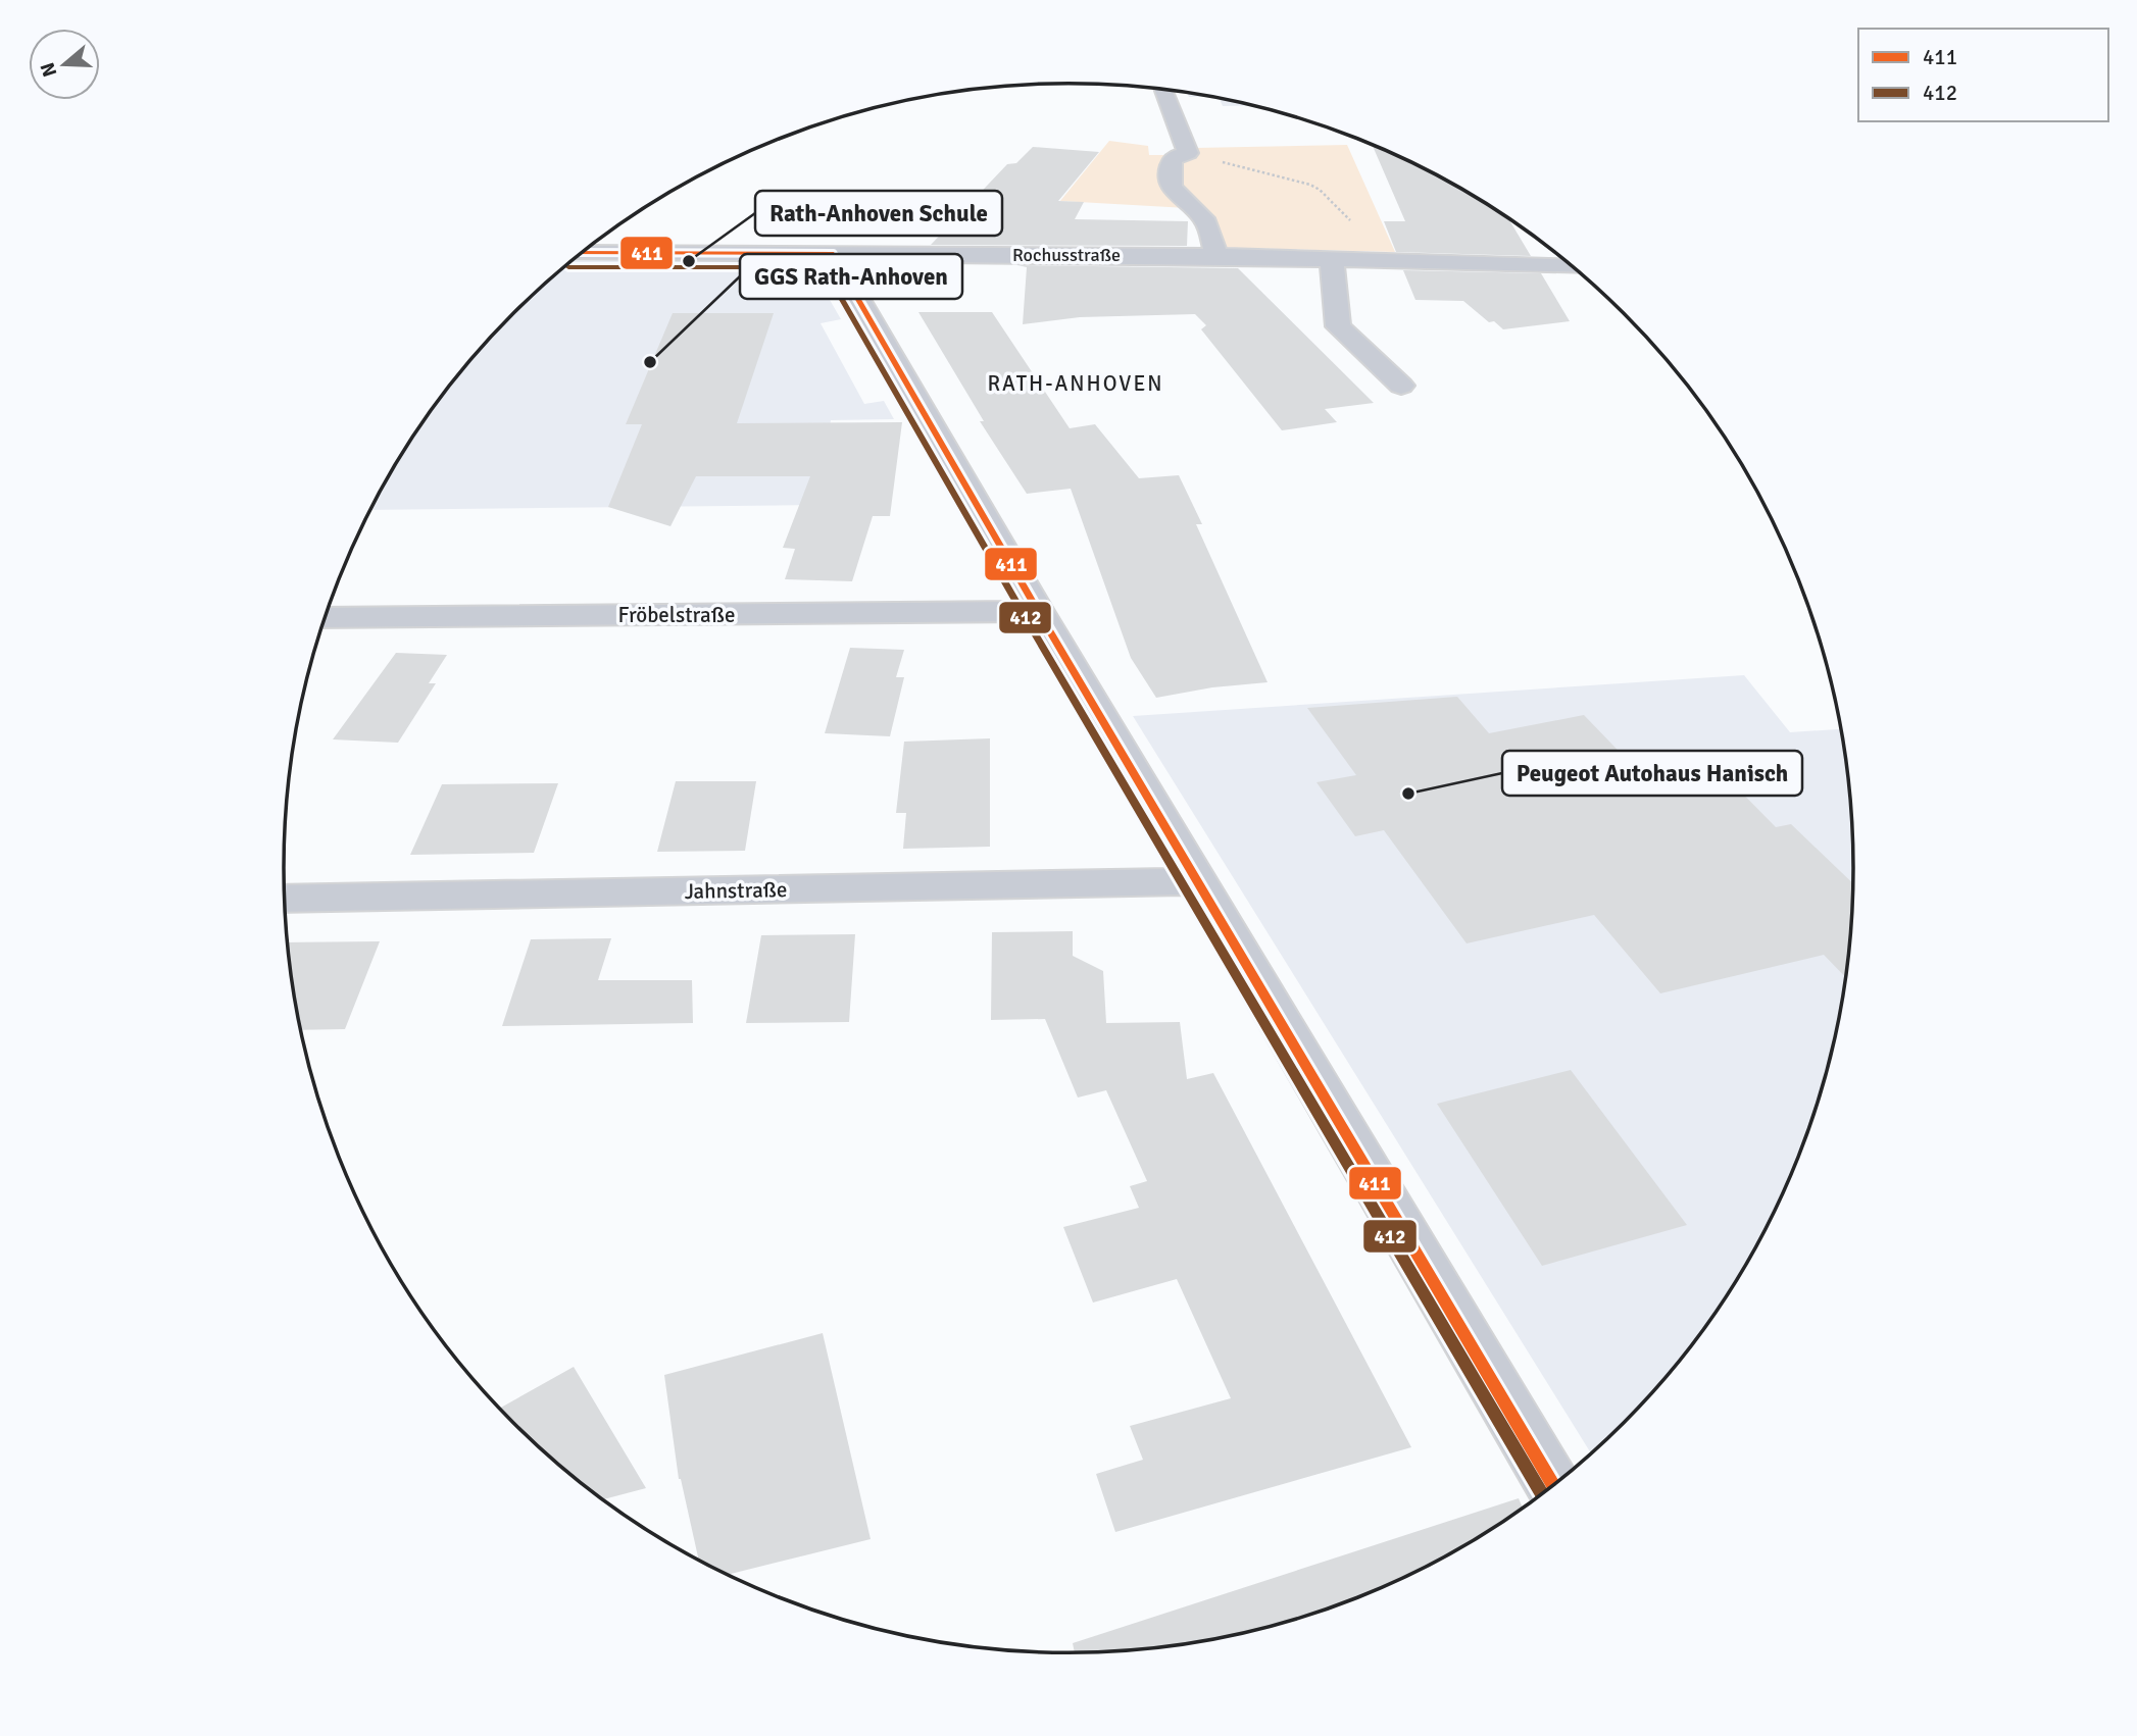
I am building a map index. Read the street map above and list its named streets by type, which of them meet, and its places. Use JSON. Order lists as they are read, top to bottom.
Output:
{
  "streets": {
    "street": ["Rochusstraße", "Fröbelstraße", "Jahnstraße"]
  },
  "districts": ["RATH-ANHOVEN"],
  "places": ["Rath-Anhoven Schule", "GGS Rath-Anhoven", "Peugeot Autohaus Hanisch"],
  "lines": ["transit line 411", "transit line 412"],
  "legend": ["411", "412"],
  "north": "left"
}
